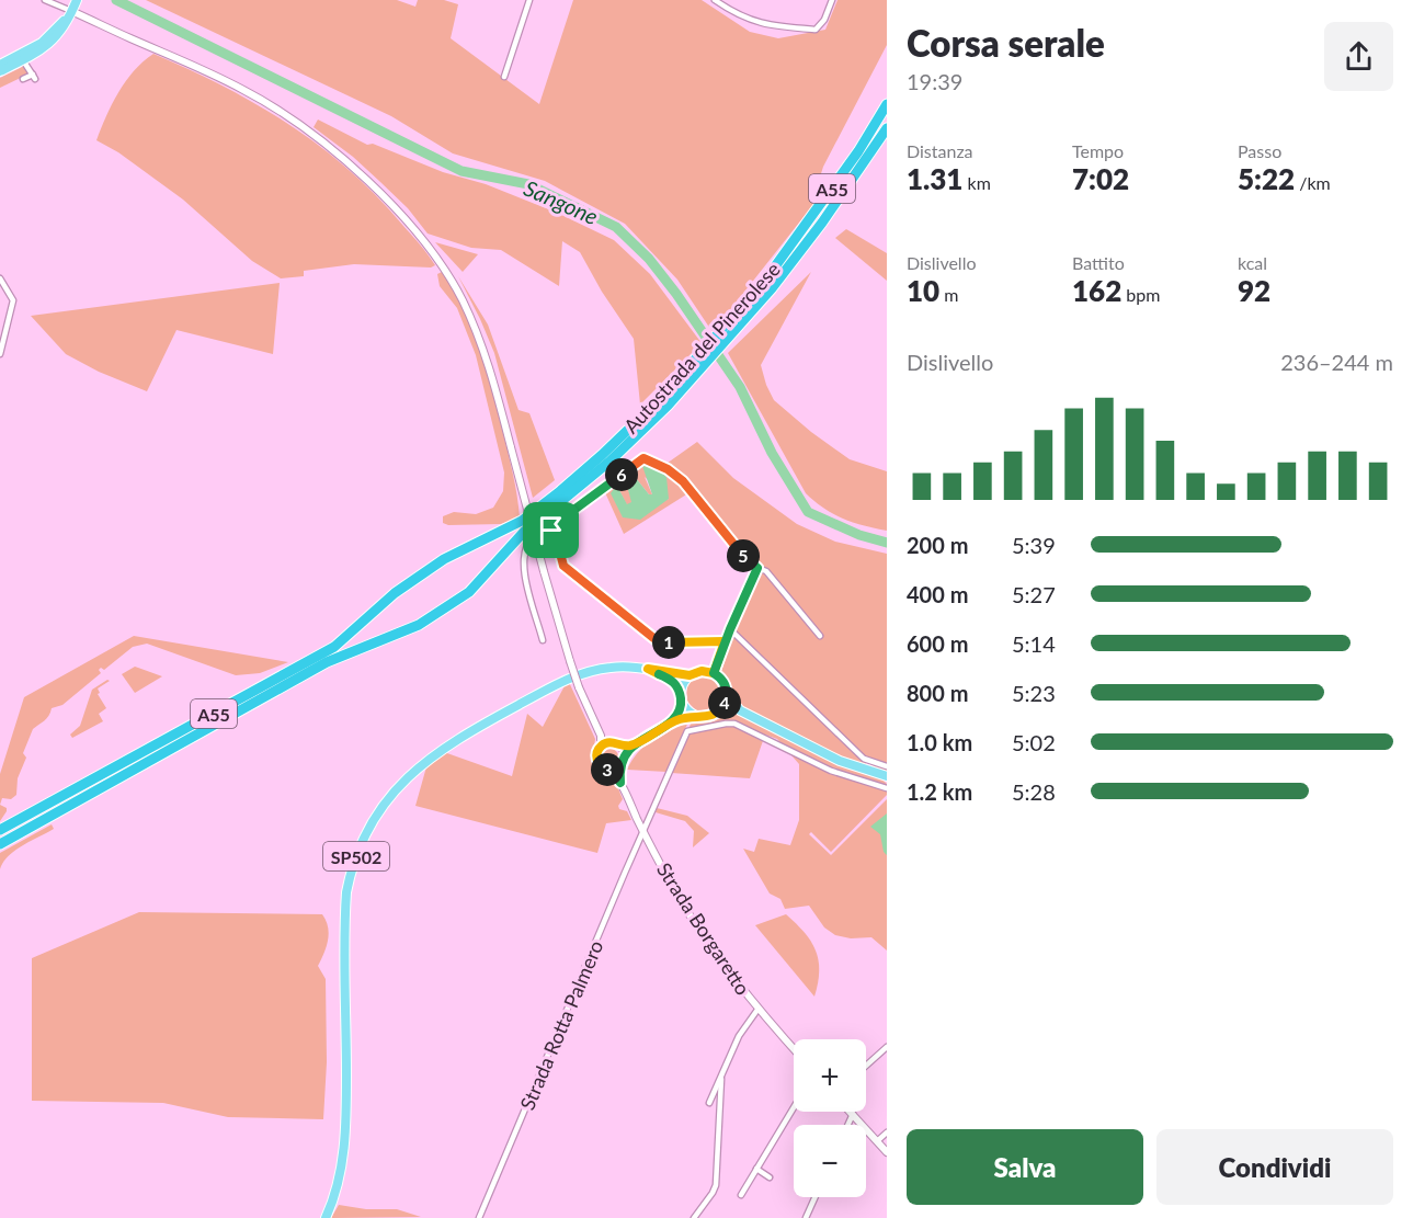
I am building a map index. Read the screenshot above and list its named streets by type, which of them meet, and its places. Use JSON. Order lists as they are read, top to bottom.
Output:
{
  "streets": {
    "highway": ["A55", "Autostrada del Pinerolese"],
    "main road": ["SP502"],
    "street": ["Strada Borgaretto", "Strada Rotta Palmero"]
  },
  "crossings": [
    ["Strada Borgaretto", "Strada Rotta Palmero"]
  ],
  "water": ["Sangone"],
  "page": {
    "heading": ["Corsa serale", "19:39"],
    "stats": [
      ["Distanza", "1.31 km"],
      ["Tempo", "7:02"],
      ["Passo", "5:22 /km"],
      ["Dislivello", "10 m"],
      ["Battito", "162 bpm"],
      ["kcal", "92"]
    ],
    "chart": ["Dislivello", "236–244 m"],
    "pins": [
      "6",
      "5",
      "1",
      "4",
      "3"
    ],
    "list": [
      {
        "name": "200 m",
        "note": "5:39"
      },
      {
        "name": "400 m",
        "note": "5:27"
      },
      {
        "name": "600 m",
        "note": "5:14"
      },
      {
        "name": "800 m",
        "note": "5:23"
      },
      {
        "name": "1.0 km",
        "note": "5:02"
      },
      {
        "name": "1.2 km",
        "note": "5:28"
      }
    ],
    "map_buttons": ["+", "−"],
    "buttons": ["Salva", "Condividi"]
  }
}
